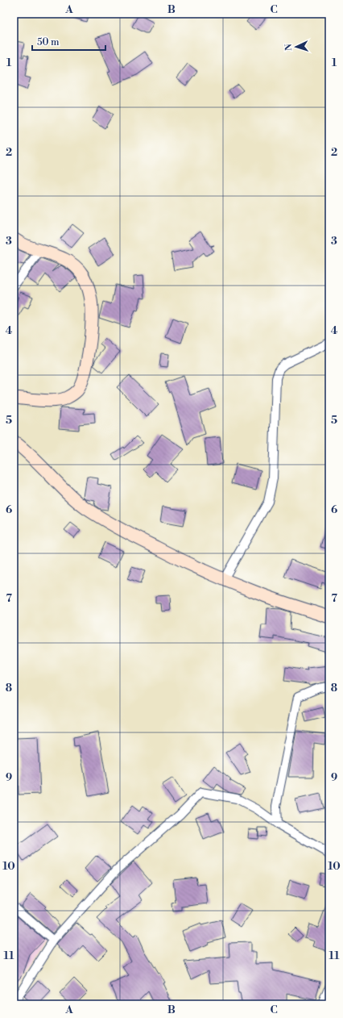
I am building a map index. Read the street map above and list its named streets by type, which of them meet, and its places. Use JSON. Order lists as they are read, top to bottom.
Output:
{
  "scale_bar": "50 m",
  "north": "left",
  "grid": {
    "columns": ["A", "B", "C"],
    "rows": [
      "1",
      "2",
      "3",
      "4",
      "5",
      "6",
      "7",
      "8",
      "9",
      "10",
      "11"
    ]
  }
}
